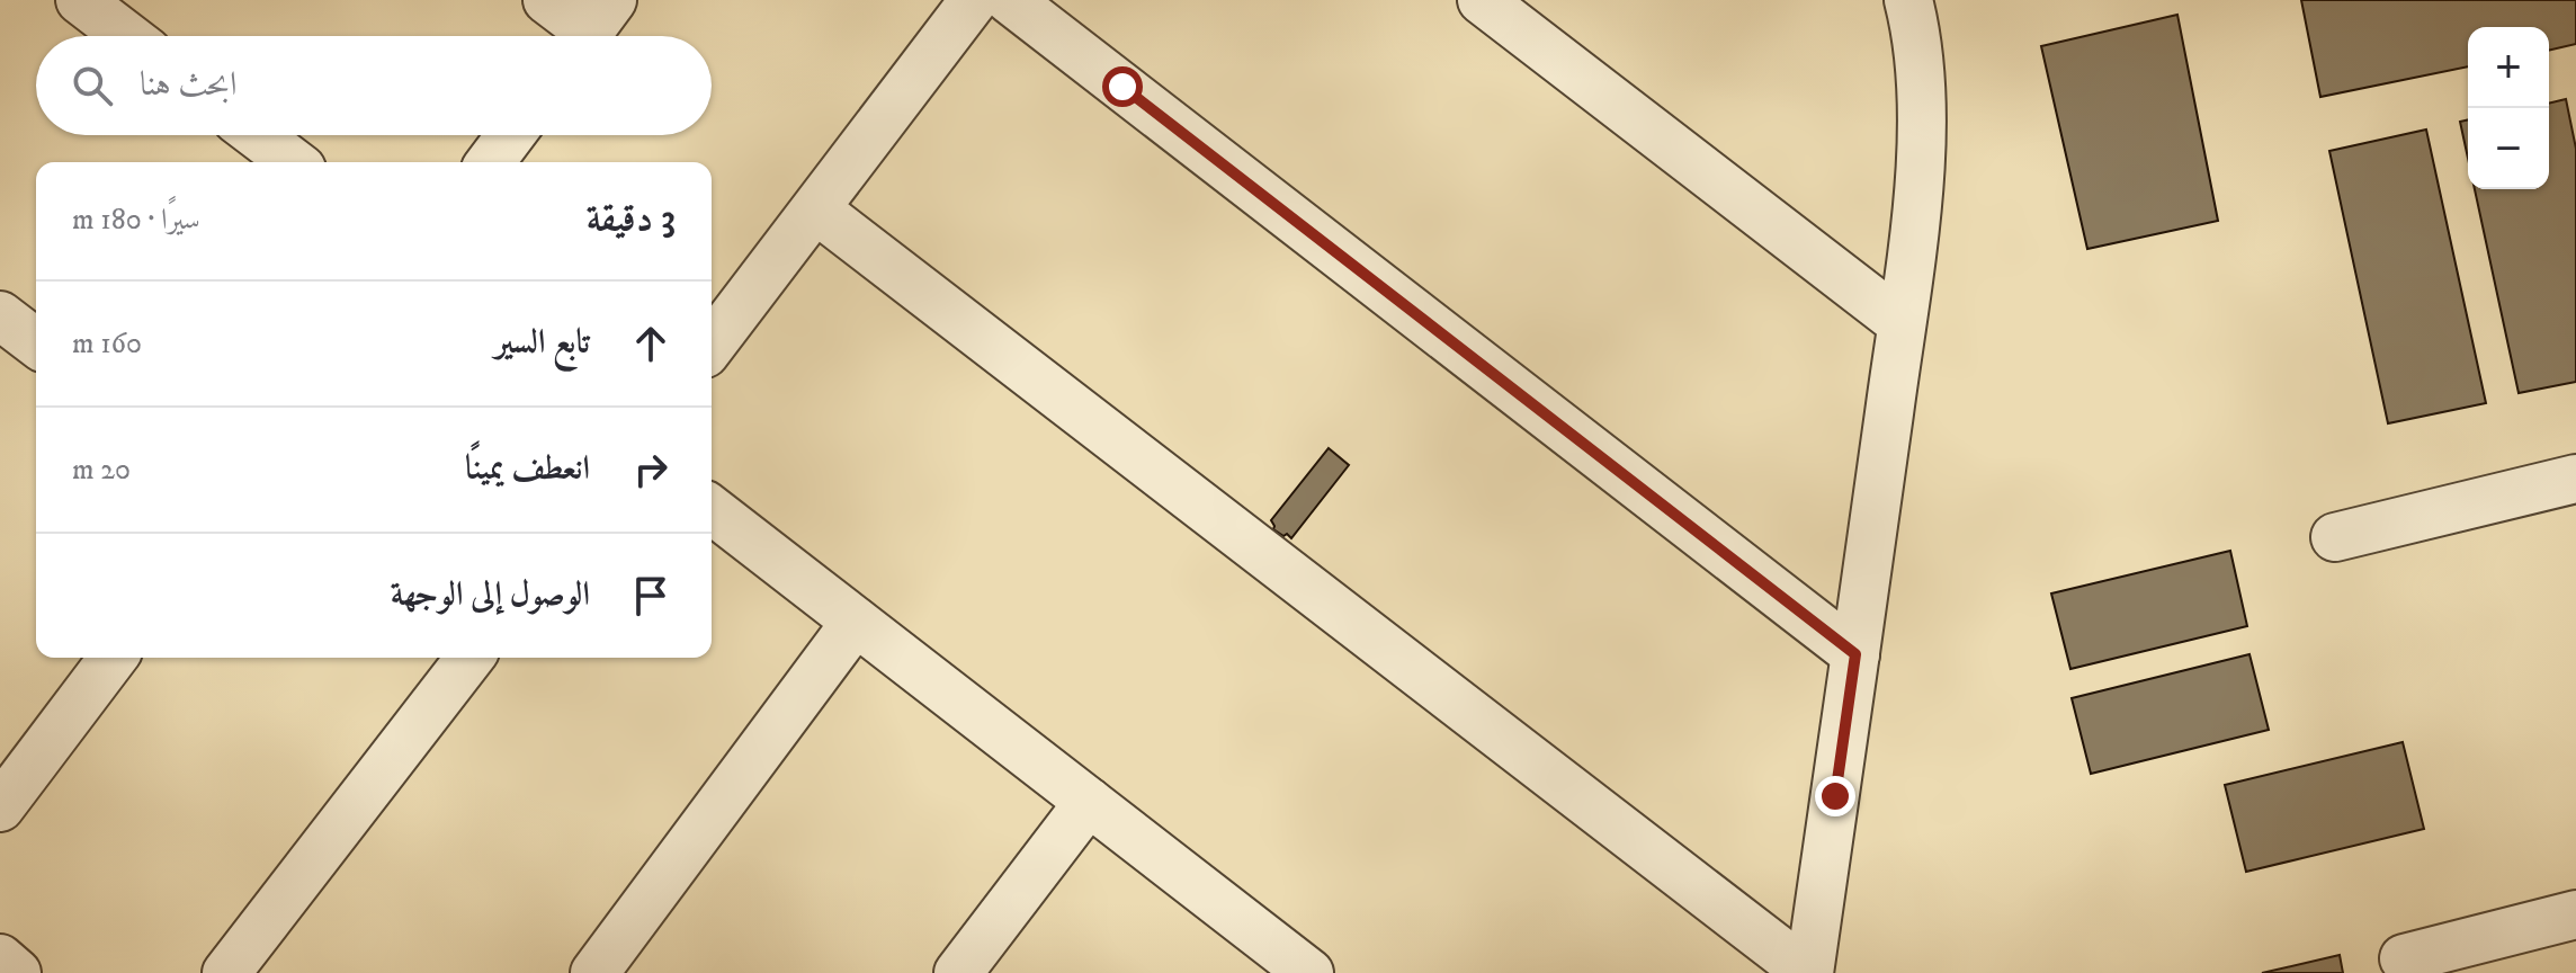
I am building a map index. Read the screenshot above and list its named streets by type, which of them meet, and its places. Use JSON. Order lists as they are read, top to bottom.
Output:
{
  "page": {
    "map_buttons": ["+", "−"],
    "search": "ابحث هنا",
    "heading": ["3 دقيقة", "سيرًا · 180 m"],
    "list": [
      ["تابع السير", "160 m"],
      ["انعطف يمينًا", "20 m"],
      "الوصول إلى الوجهة"
    ]
  }
}
